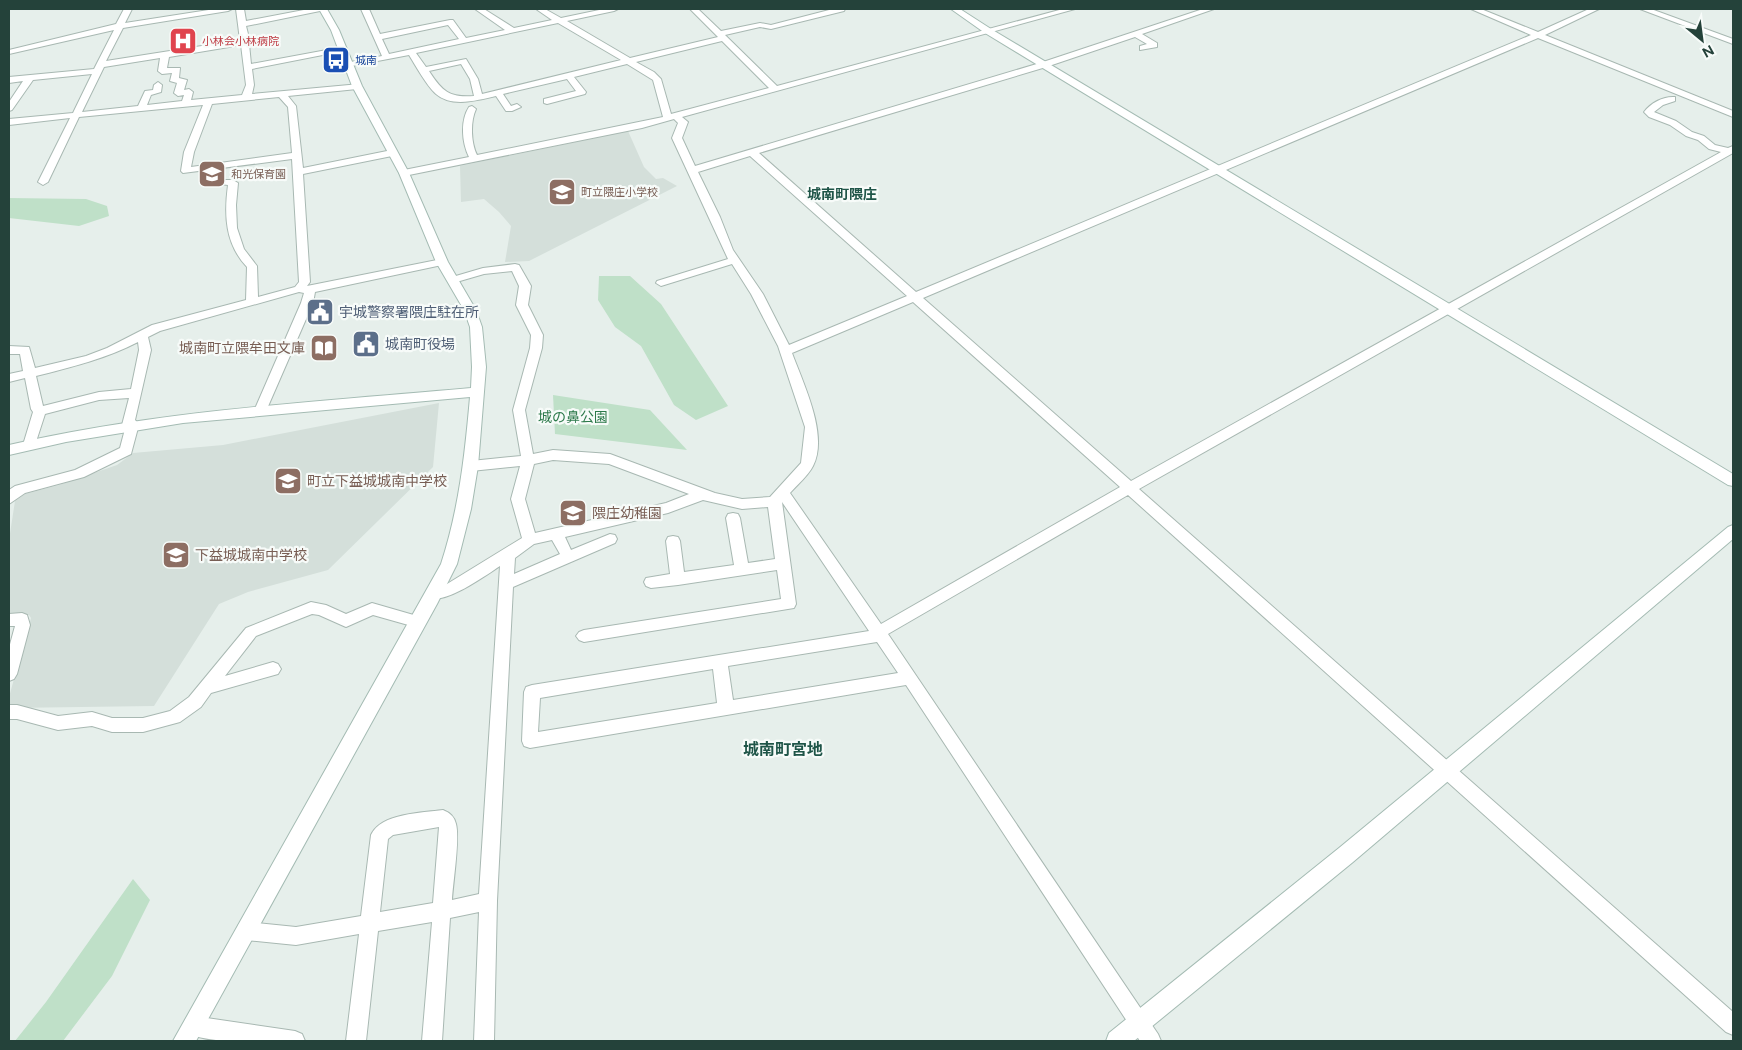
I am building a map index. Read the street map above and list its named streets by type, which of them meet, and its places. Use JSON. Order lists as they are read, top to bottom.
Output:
{
  "districts": ["城南町隈庄", "城南町宮地"],
  "parks": ["城の鼻公園"],
  "places": {
    "hospital": ["小林会小林病院"],
    "bus stop": ["城南"],
    "school or university": [
      "和光保育園",
      "町立隈庄小学校",
      "町立下益城城南中学校",
      "隈庄幼稚園",
      "下益城城南中学校"
    ],
    "public building": ["宇城警察署隈庄駐在所", "城南町役場"],
    "library": ["城南町立隈牟田文庫"]
  },
  "north": "bottom right"
}
